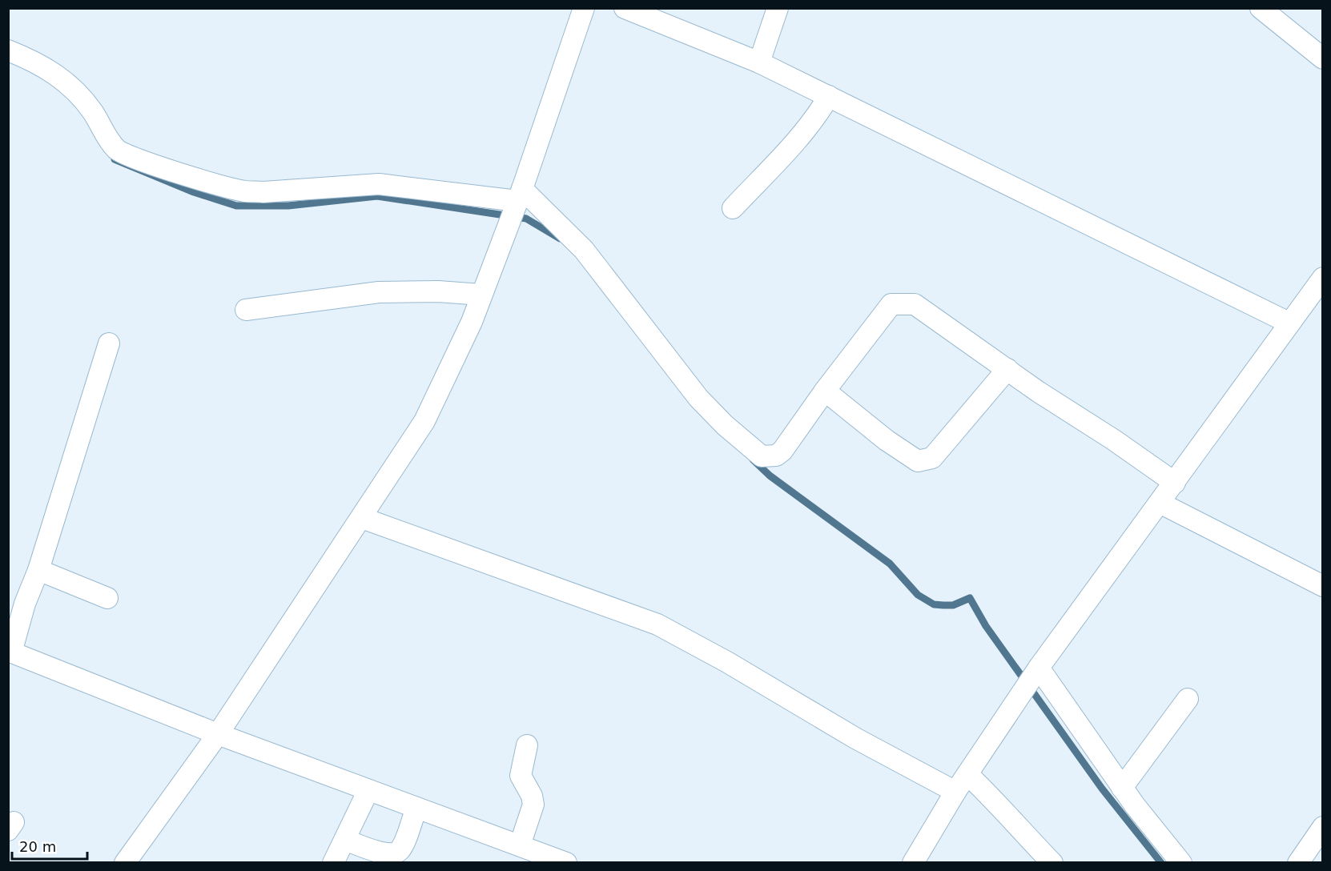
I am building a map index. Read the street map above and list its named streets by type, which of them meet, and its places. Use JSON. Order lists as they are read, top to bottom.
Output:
{
  "scale_bar": "20 m"
}
